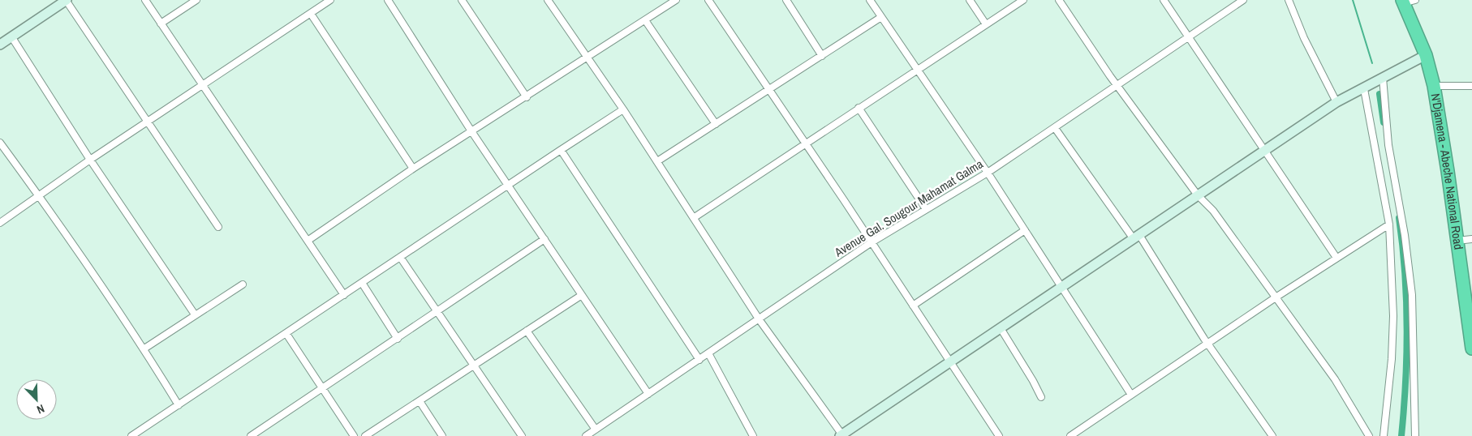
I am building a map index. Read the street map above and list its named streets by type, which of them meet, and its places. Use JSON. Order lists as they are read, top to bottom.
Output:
{
  "streets": {
    "highway": ["N'Djamena - Abeche National Road"],
    "street": ["Avenue Gal. Sougour Mahamat Galma"]
  },
  "north": "bottom right"
}
